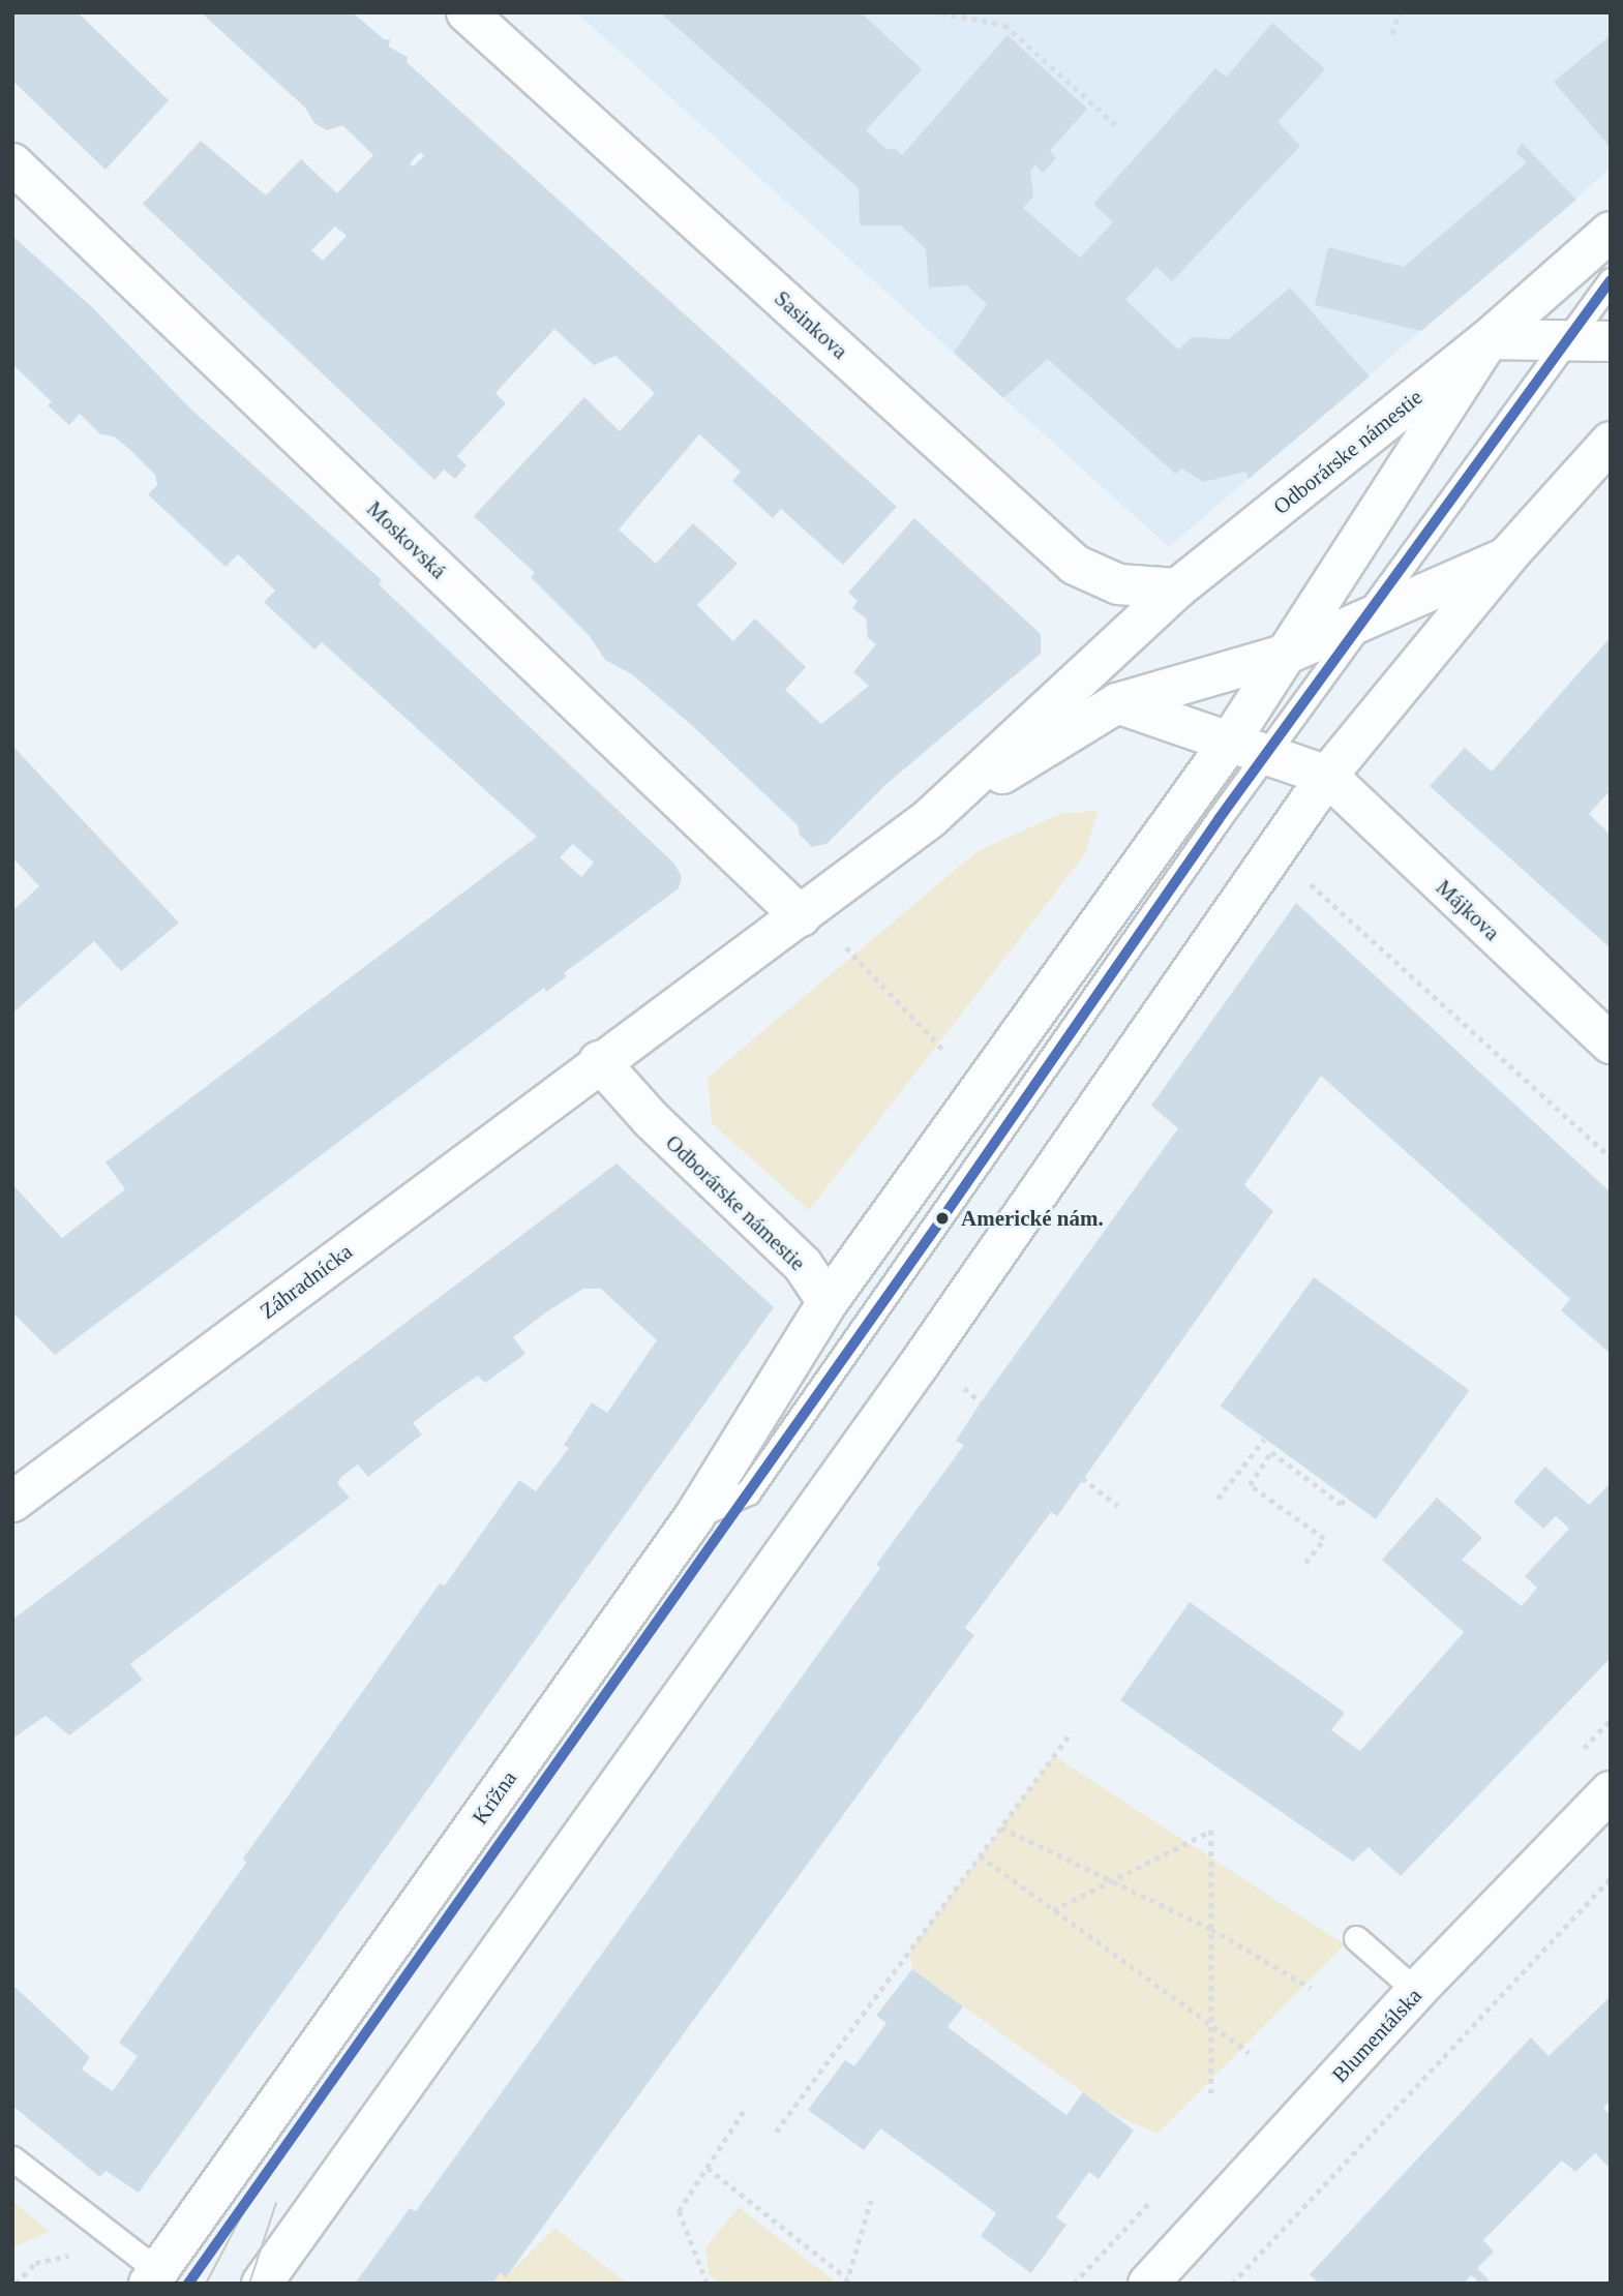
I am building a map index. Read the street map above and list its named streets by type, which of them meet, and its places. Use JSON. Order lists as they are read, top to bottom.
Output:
{
  "streets": {
    "street": [
      "Sasinkova",
      "Odborárske námestie",
      "Moskovská",
      "Májkova",
      "Záhradnícka",
      "Krížna",
      "Blumentálska"
    ]
  },
  "crossings": [
    ["Sasinkova", "Odborárske námestie"],
    ["Odborárske námestie", "Moskovská"],
    ["Odborárske námestie", "Májkova"],
    ["Odborárske námestie", "Záhradnícka"],
    ["Odborárske námestie", "Krížna"]
  ],
  "places": ["Americké nám."]
}
